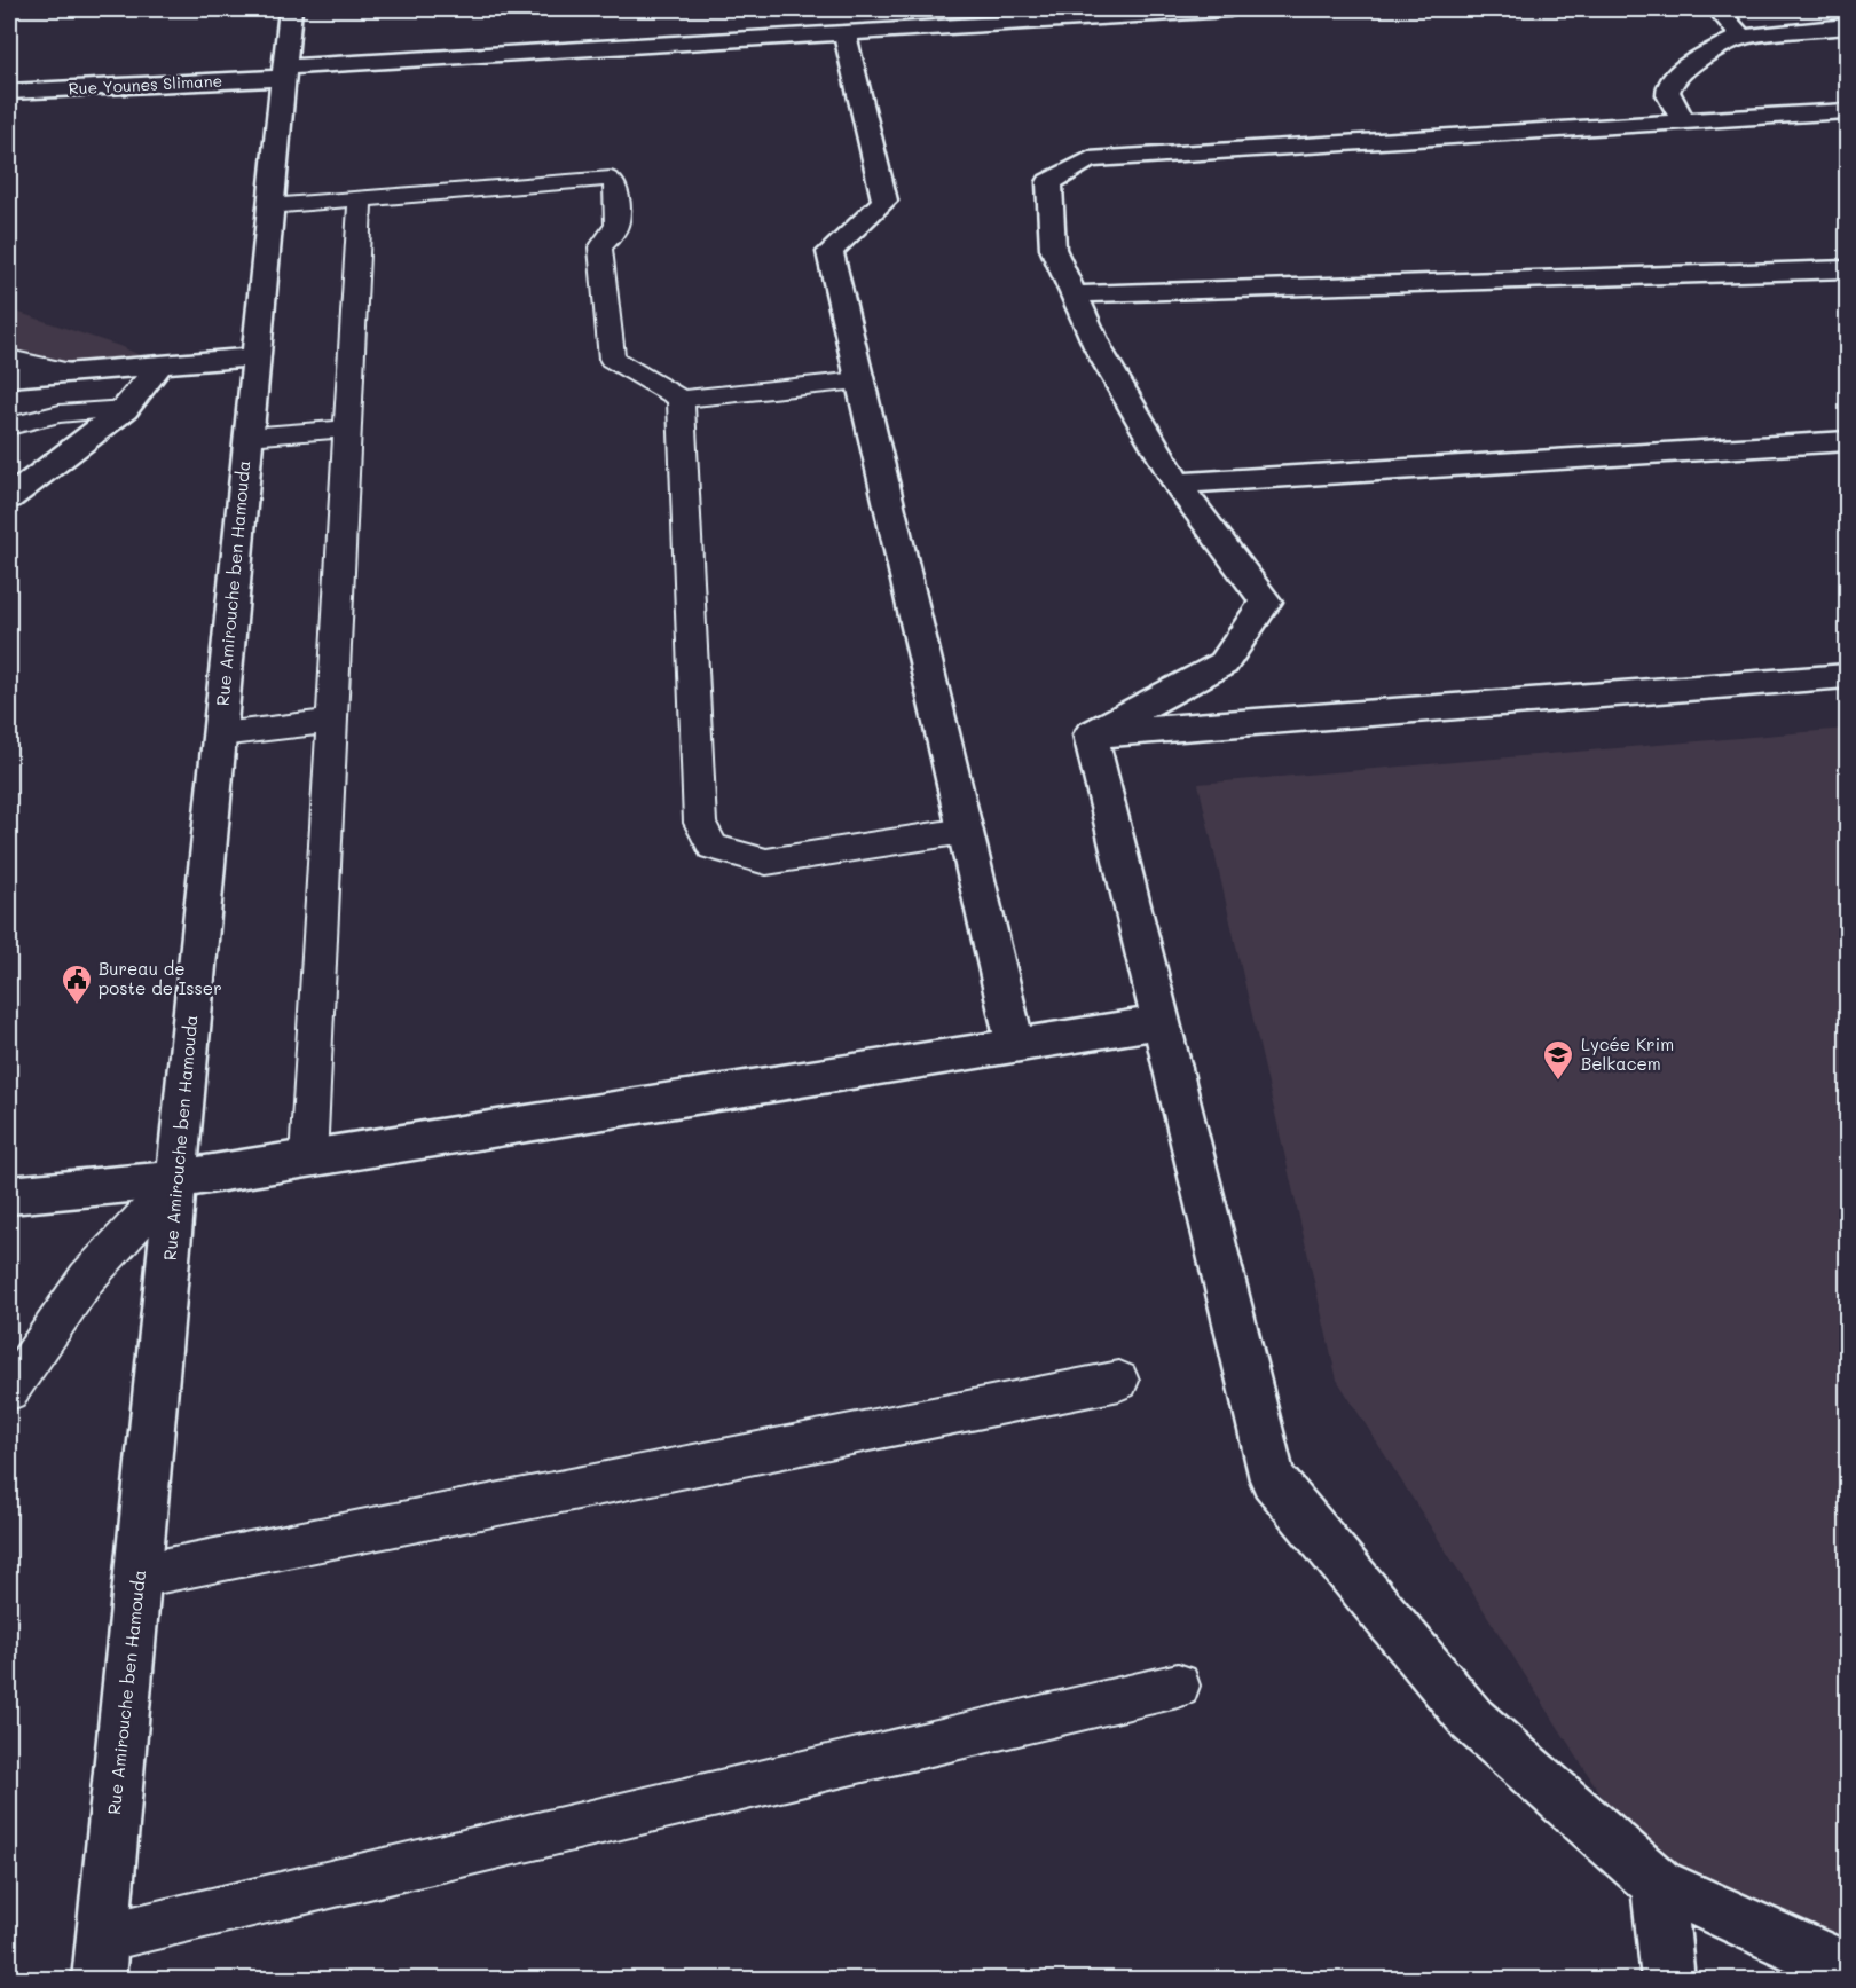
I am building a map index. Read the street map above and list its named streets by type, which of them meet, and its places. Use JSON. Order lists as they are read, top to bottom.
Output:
{
  "streets": {
    "street": ["Rue Younes Slimane", "Rue Amirouche ben Hamouda"]
  },
  "crossings": [
    ["Rue Younes Slimane", "Rue Amirouche ben Hamouda"]
  ],
  "places": {
    "public building": ["Bureau de poste de Isser"],
    "school or university": ["Lycée Krim Belkacem"]
  }
}
